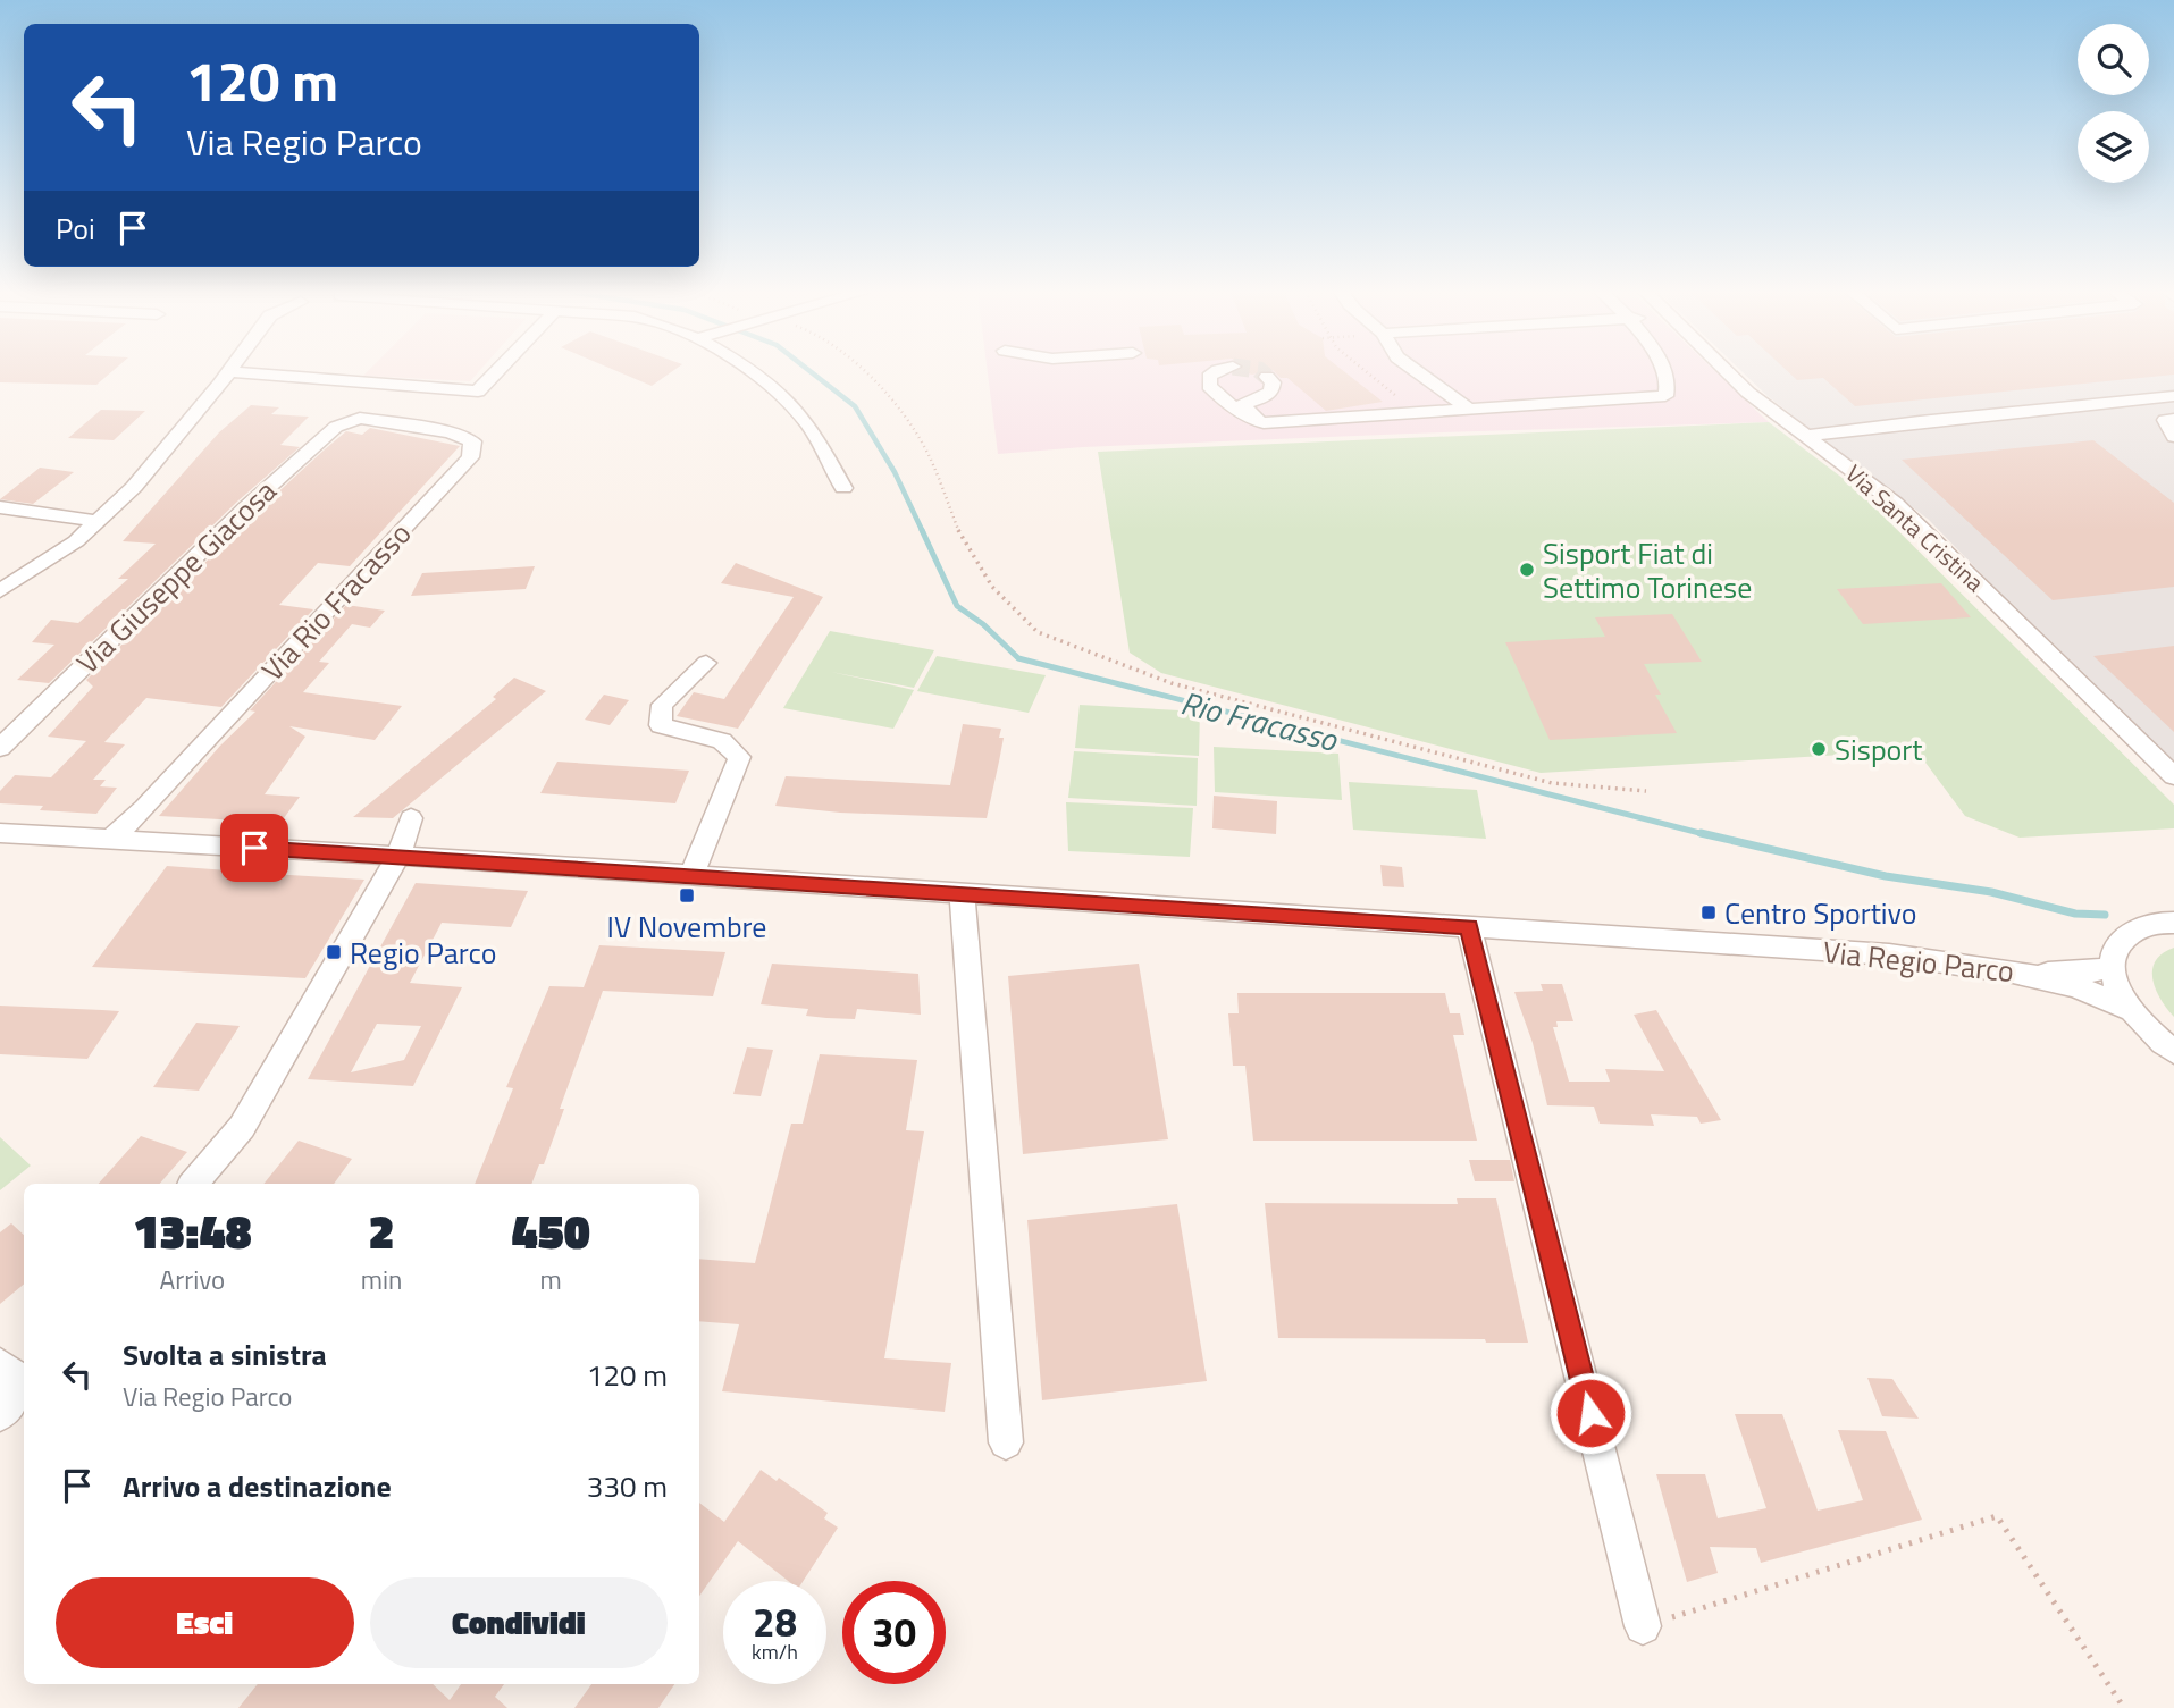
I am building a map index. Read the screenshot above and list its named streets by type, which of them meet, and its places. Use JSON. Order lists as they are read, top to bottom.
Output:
{
  "streets": {
    "street": [
      "Via Santa Cristina",
      "Via Giuseppe Giacosa",
      "Via Rio Fracasso",
      "Via Regio Parco"
    ]
  },
  "crossings": [
    ["Via Giuseppe Giacosa", "Via Rio Fracasso"],
    ["Via Rio Fracasso", "Via Regio Parco"]
  ],
  "water": ["Rio Fracasso"],
  "places": {
    "other": ["Sisport Fiat di Settimo Torinese", "Sisport"],
    "transit": ["IV Novembre", "Centro Sportivo", "Regio Parco"]
  },
  "page": {
    "turn": ["120 m", "Via Regio Parco"],
    "then": "Poi",
    "eta": [
      "13:48",
      "Arrivo",
      "2",
      "min",
      "450",
      "m"
    ],
    "list": [
      {
        "name": "Svolta a sinistra",
        "note": "Via Regio Parco",
        "value": "120 m"
      },
      {
        "name": "Arrivo a destinazione",
        "value": "330 m"
      }
    ],
    "buttons": ["Esci", "Condividi"],
    "speed": "28 km/h",
    "limit": "30"
  }
}
